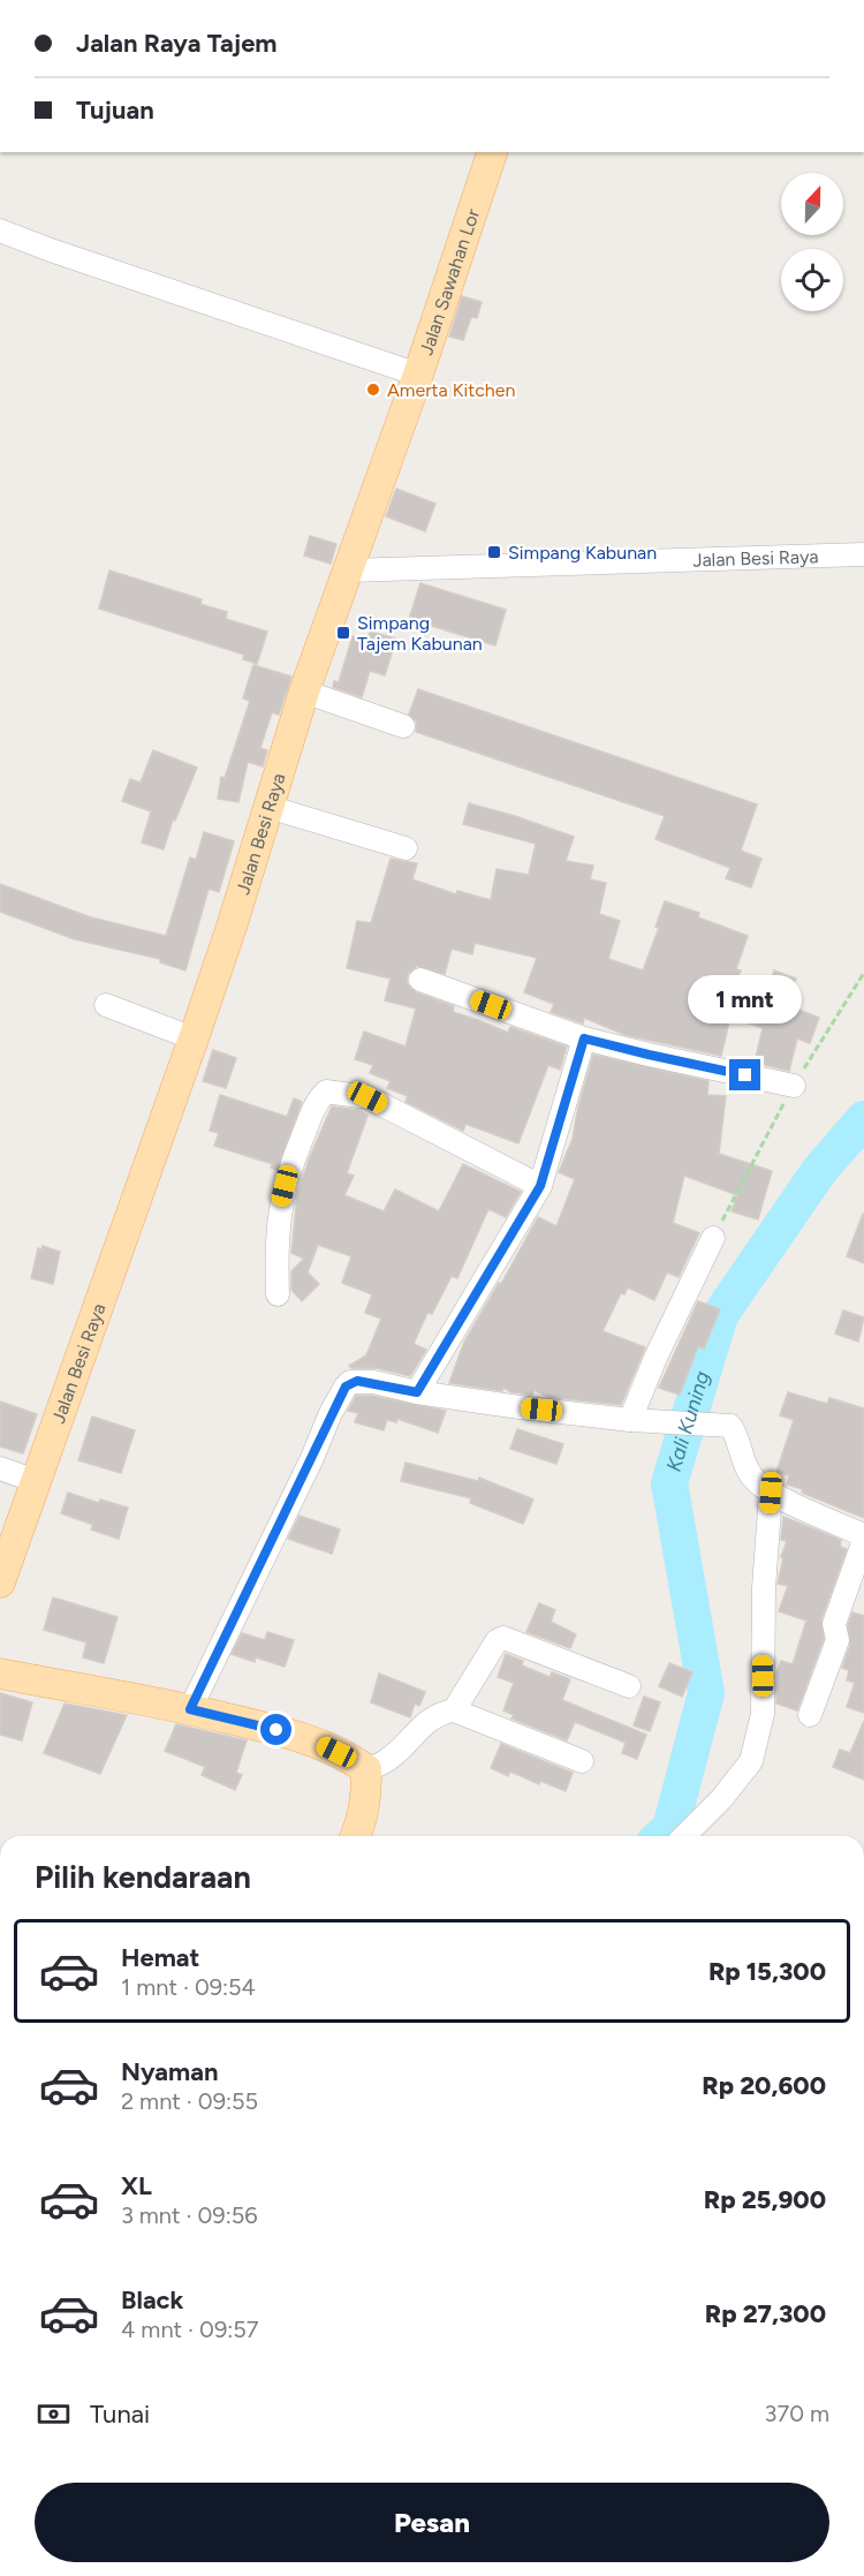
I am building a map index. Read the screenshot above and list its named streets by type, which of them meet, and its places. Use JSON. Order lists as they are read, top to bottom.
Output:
{
  "streets": {
    "main road": ["Jalan Sawahan Lor", "Jalan Besi Raya"]
  },
  "crossings": [
    ["Jalan Sawahan Lor", "Jalan Besi Raya"]
  ],
  "water": ["Kali Kuning"],
  "places": {
    "other": ["Amerta Kitchen"],
    "transit": ["Simpang Kabunan", "Simpang Tajem Kabunan"]
  },
  "north": "top",
  "page": {
    "banner": ["Jalan Raya Tajem", "Tujuan"],
    "bubble": "1 mnt",
    "heading": "Pilih kendaraan",
    "list": [
      {
        "name": "Hemat",
        "note": "1 mnt · 09:54",
        "value": "Rp 15,300"
      },
      {
        "name": "Nyaman",
        "note": "2 mnt · 09:55",
        "value": "Rp 20,600"
      },
      {
        "name": "XL",
        "note": "3 mnt · 09:56",
        "value": "Rp 25,900"
      },
      {
        "name": "Black",
        "note": "4 mnt · 09:57",
        "value": "Rp 27,300"
      }
    ],
    "pay": ["Tunai", "370 m"],
    "buttons": "Pesan"
  }
}
